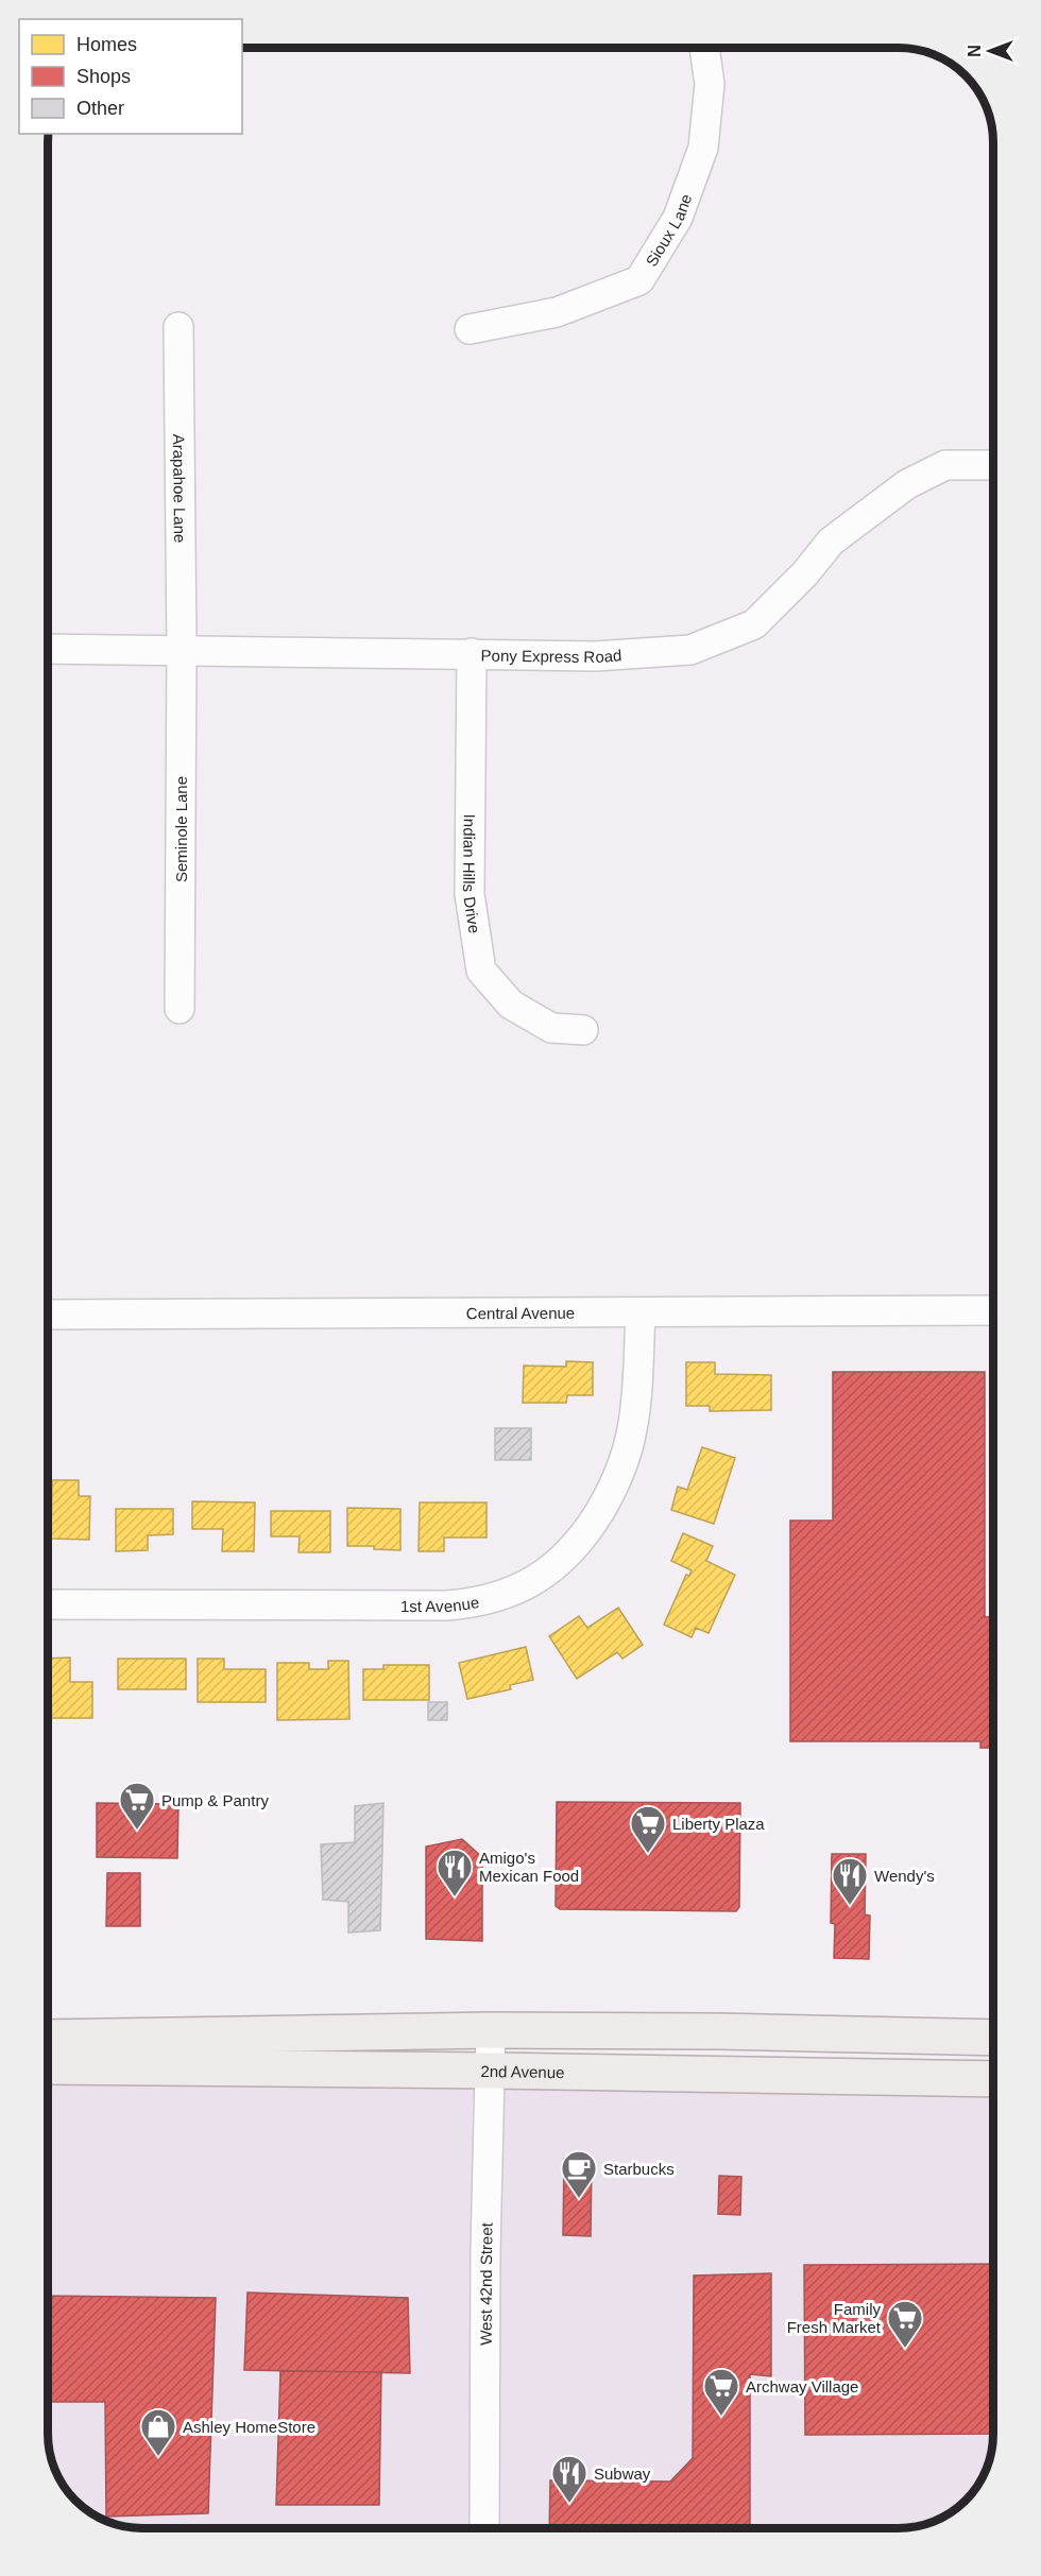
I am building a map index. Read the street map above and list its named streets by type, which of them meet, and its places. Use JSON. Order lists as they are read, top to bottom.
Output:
{
  "streets": {
    "main road": ["2nd Avenue"],
    "street": [
      "Sioux Lane",
      "Arapahoe Lane",
      "Pony Express Road",
      "Seminole Lane",
      "Indian Hills Drive",
      "Central Avenue",
      "1st Avenue",
      "West 42nd Street"
    ]
  },
  "crossings": [
    ["Arapahoe Lane", "Pony Express Road"],
    ["Arapahoe Lane", "Seminole Lane"],
    ["Pony Express Road", "Seminole Lane"],
    ["Pony Express Road", "Indian Hills Drive"],
    ["Central Avenue", "1st Avenue"],
    ["2nd Avenue", "West 42nd Street"]
  ],
  "places": {
    "supermarket": [
      "Pump & Pantry",
      "Liberty Plaza",
      "Family Fresh Market",
      "Archway Village"
    ],
    "restaurant": ["Amigo's Mexican Food", "Wendy's", "Subway"],
    "cafe": ["Starbucks"],
    "shop": ["Ashley HomeStore"]
  },
  "legend": ["Homes", "Shops", "Other"],
  "north": "left"
}
